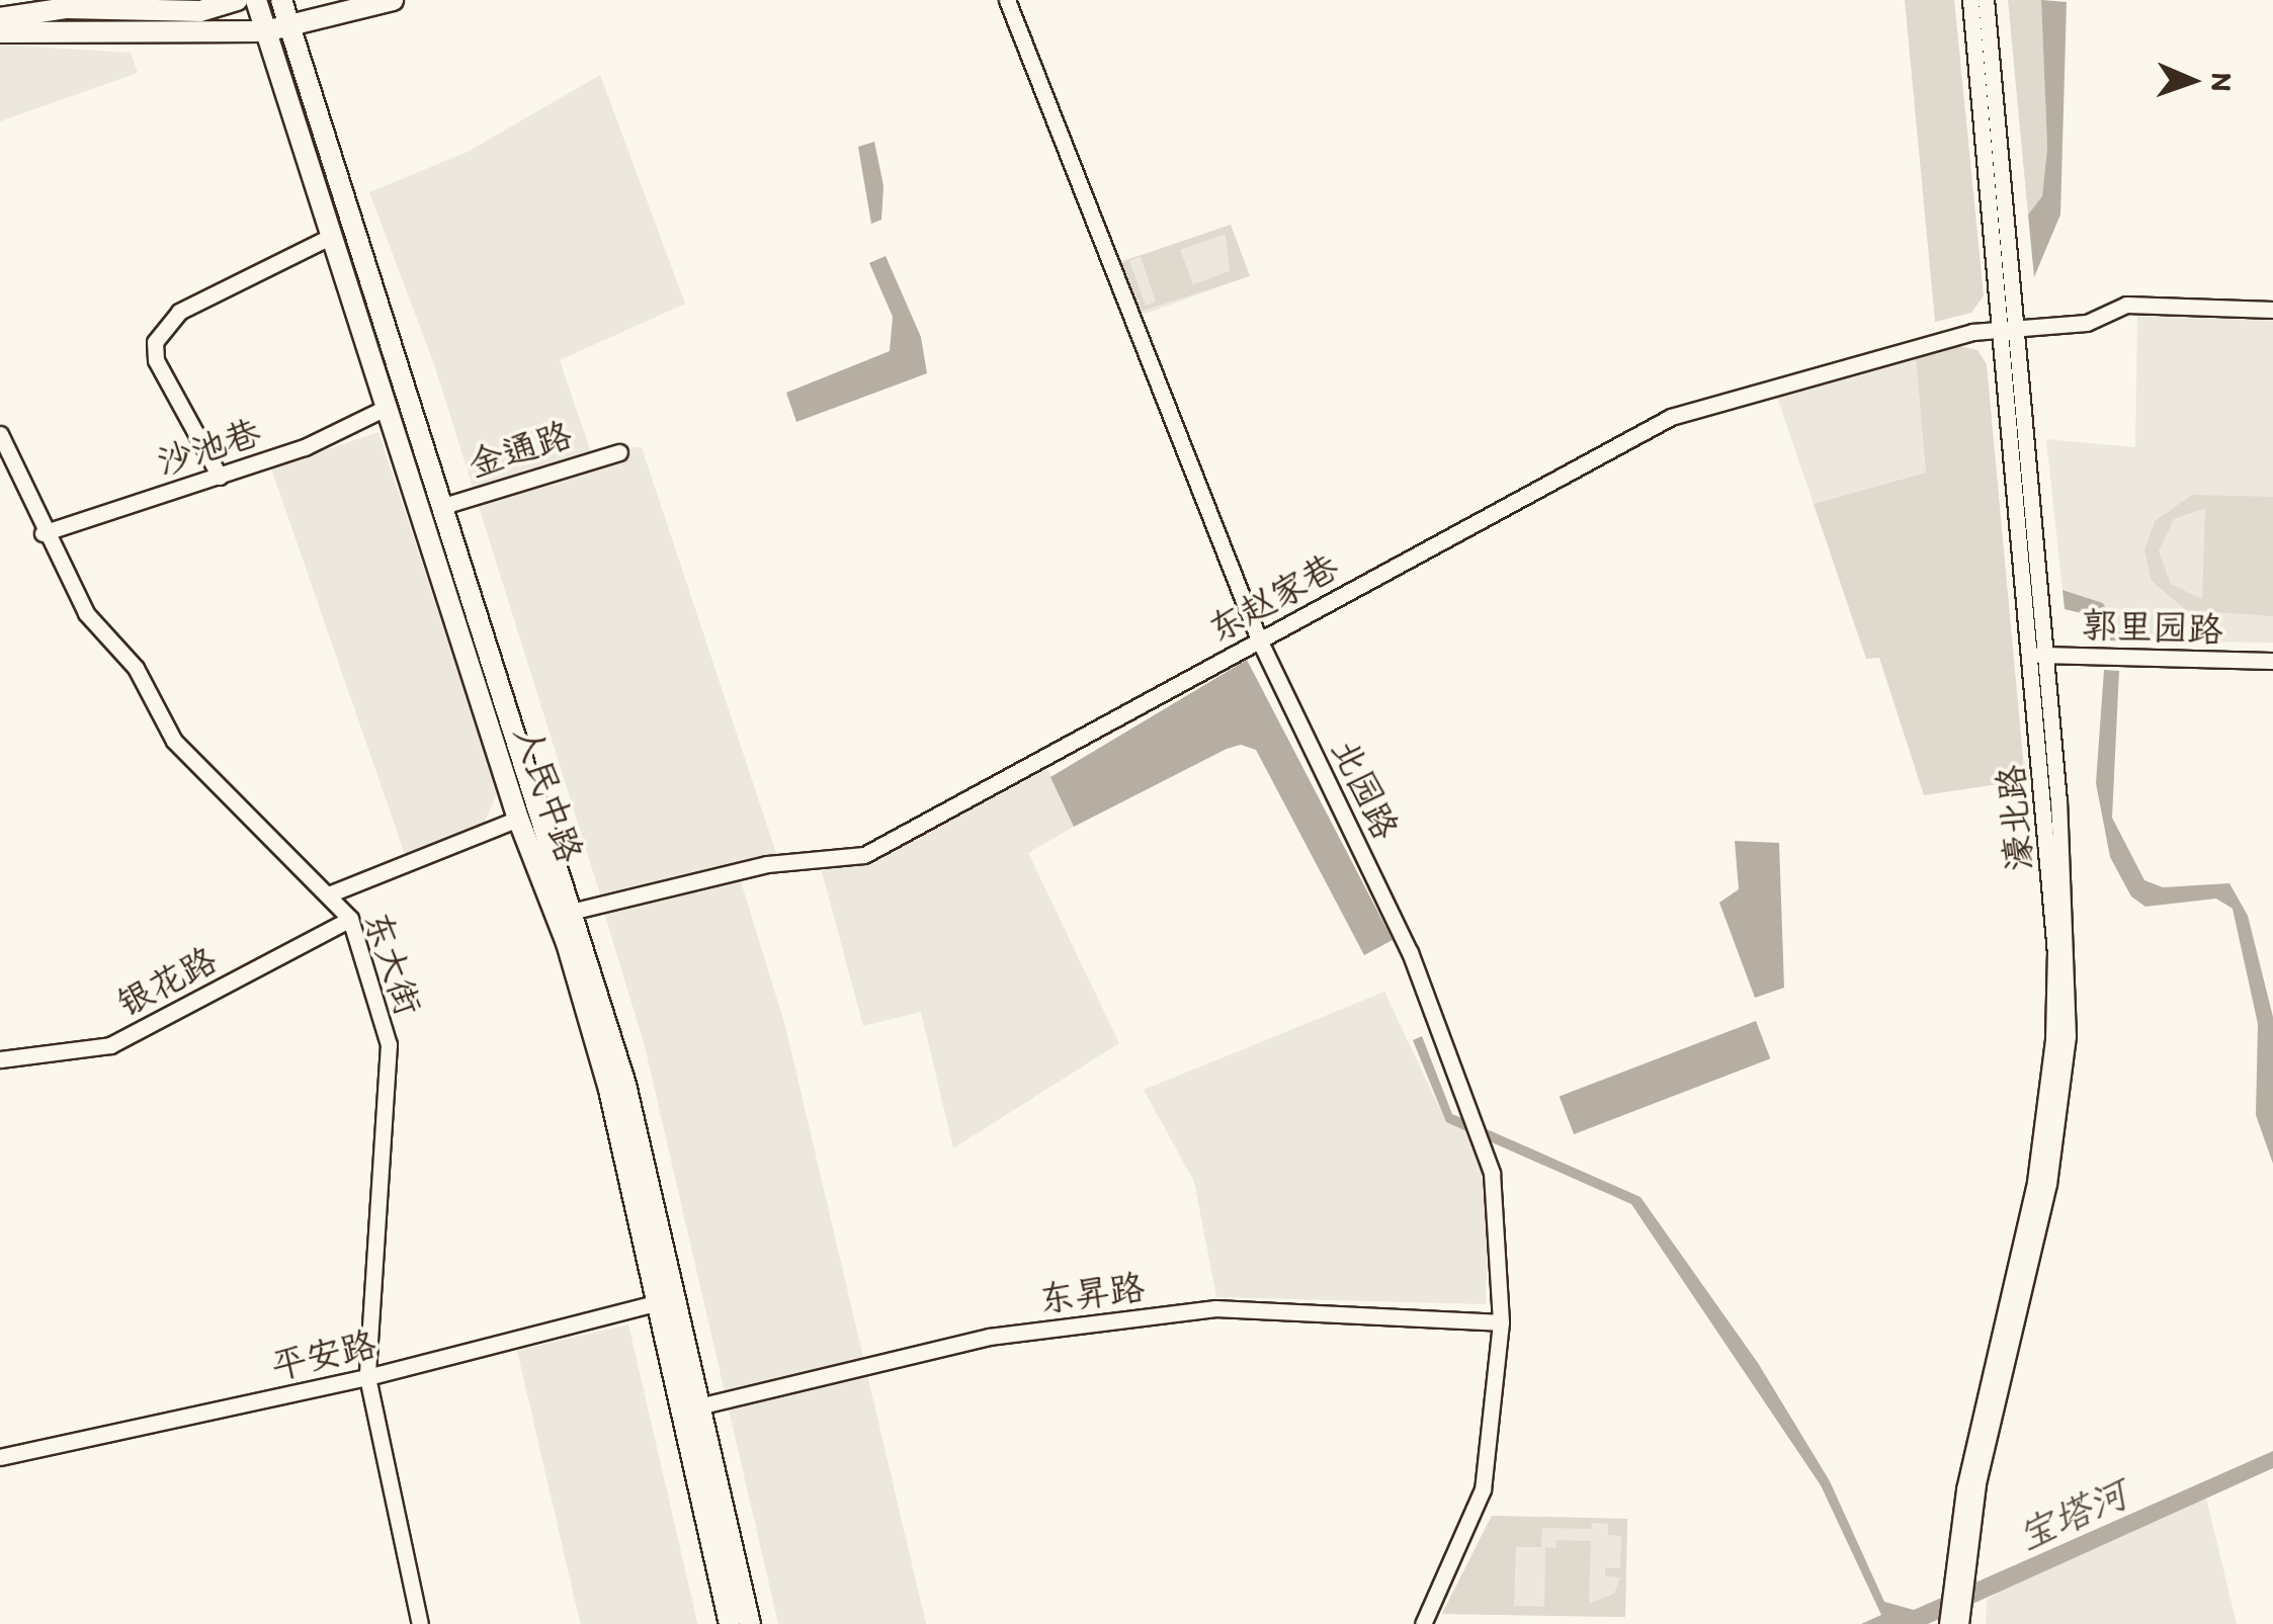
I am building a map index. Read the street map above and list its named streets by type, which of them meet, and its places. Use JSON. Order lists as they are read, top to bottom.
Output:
{
  "streets": {
    "main road": ["人民中路"],
    "street": [
      "沙池巷",
      "金通路",
      "东赵家巷",
      "郭里园路",
      "北园路",
      "濠北路",
      "东大街",
      "银花路",
      "东昇路",
      "平安路"
    ]
  },
  "crossings": [
    ["沙池巷", "人民中路"],
    ["沙池巷", "东大街"],
    ["金通路", "人民中路"],
    ["东赵家巷", "北园路"],
    ["东赵家巷", "人民中路"],
    ["东赵家巷", "濠北路"],
    ["郭里园路", "濠北路"],
    ["北园路", "东昇路"],
    ["人民中路", "东昇路"],
    ["人民中路", "平安路"],
    ["东大街", "银花路"],
    ["东大街", "平安路"]
  ],
  "water": ["宝塔河"],
  "north": "right"
}
